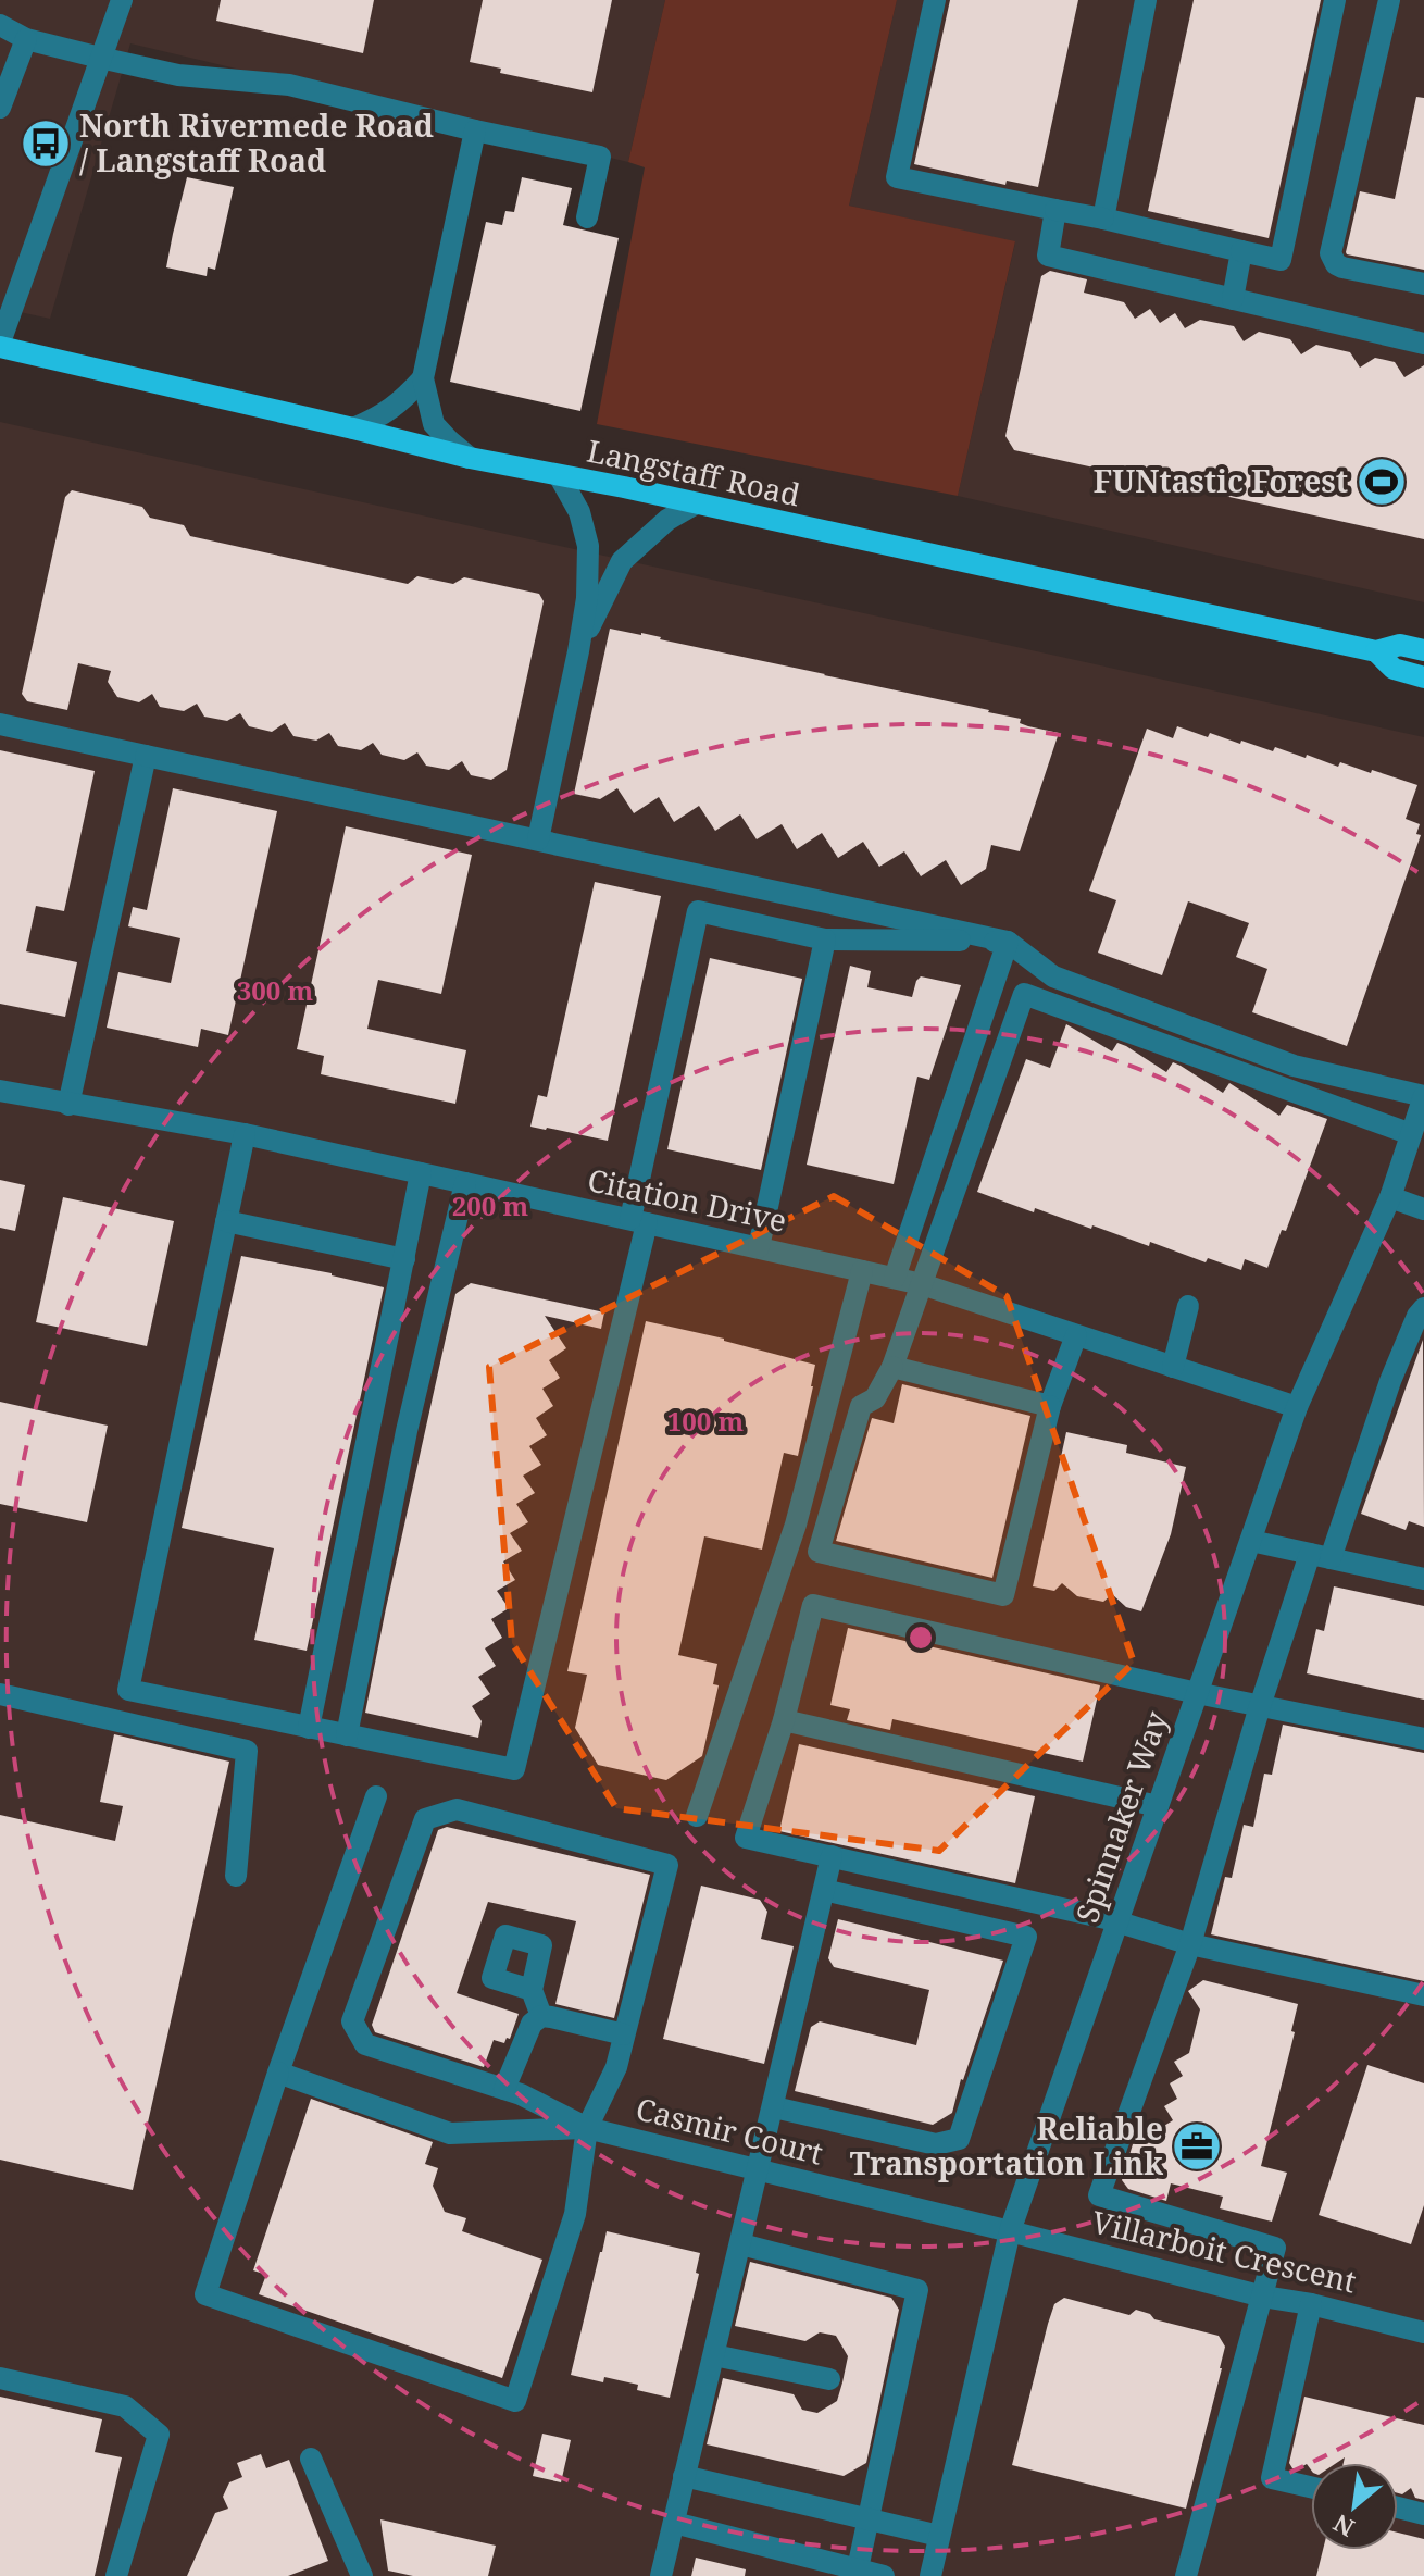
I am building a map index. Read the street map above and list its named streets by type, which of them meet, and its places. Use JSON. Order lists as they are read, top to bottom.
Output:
{
  "streets": {
    "main road": ["Langstaff Road"],
    "street": [
      "Citation Drive",
      "Spinnaker Way",
      "Casmir Court",
      "Villarboit Crescent"
    ]
  },
  "crossings": [
    ["Citation Drive", "Spinnaker Way"],
    ["Spinnaker Way", "Casmir Court"],
    ["Spinnaker Way", "Villarboit Crescent"],
    ["Casmir Court", "Villarboit Crescent"]
  ],
  "places": {
    "bus stop": ["North Rivermede Road / Langstaff Road"],
    "sports": ["FUNtastic Forest"],
    "office": ["Reliable Transportation Link"]
  },
  "north": "bottom left",
  "rings": ["300 m", "200 m", "100 m"]
}
